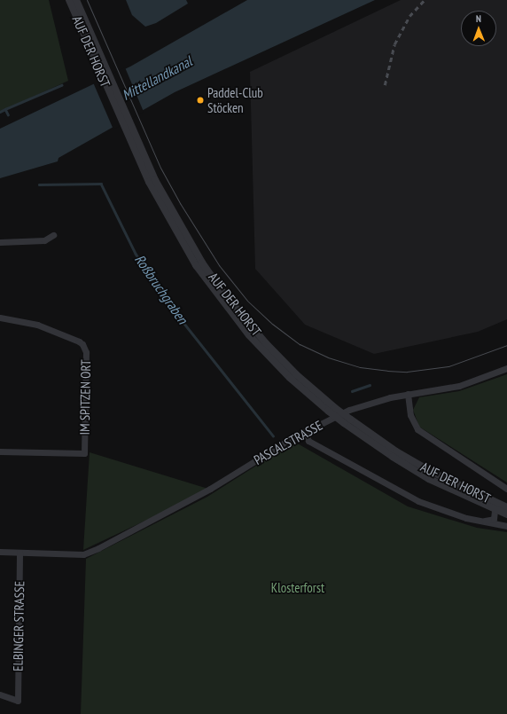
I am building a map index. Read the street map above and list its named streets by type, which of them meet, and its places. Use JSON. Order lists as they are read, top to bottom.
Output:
{
  "streets": {
    "street": [
      "AUF DER HORST",
      "IM SPITZEN ORT",
      "PASCALSTRASSE",
      "ELBINGER STRASSE"
    ]
  },
  "crossings": [
    ["AUF DER HORST", "PASCALSTRASSE"],
    ["PASCALSTRASSE", "ELBINGER STRASSE"]
  ],
  "water": ["Mittellandkanal", "Roßbruchgraben"],
  "parks": ["Klosterforst"],
  "places": ["Paddel-Club Stöcken"],
  "north": "top"
}
